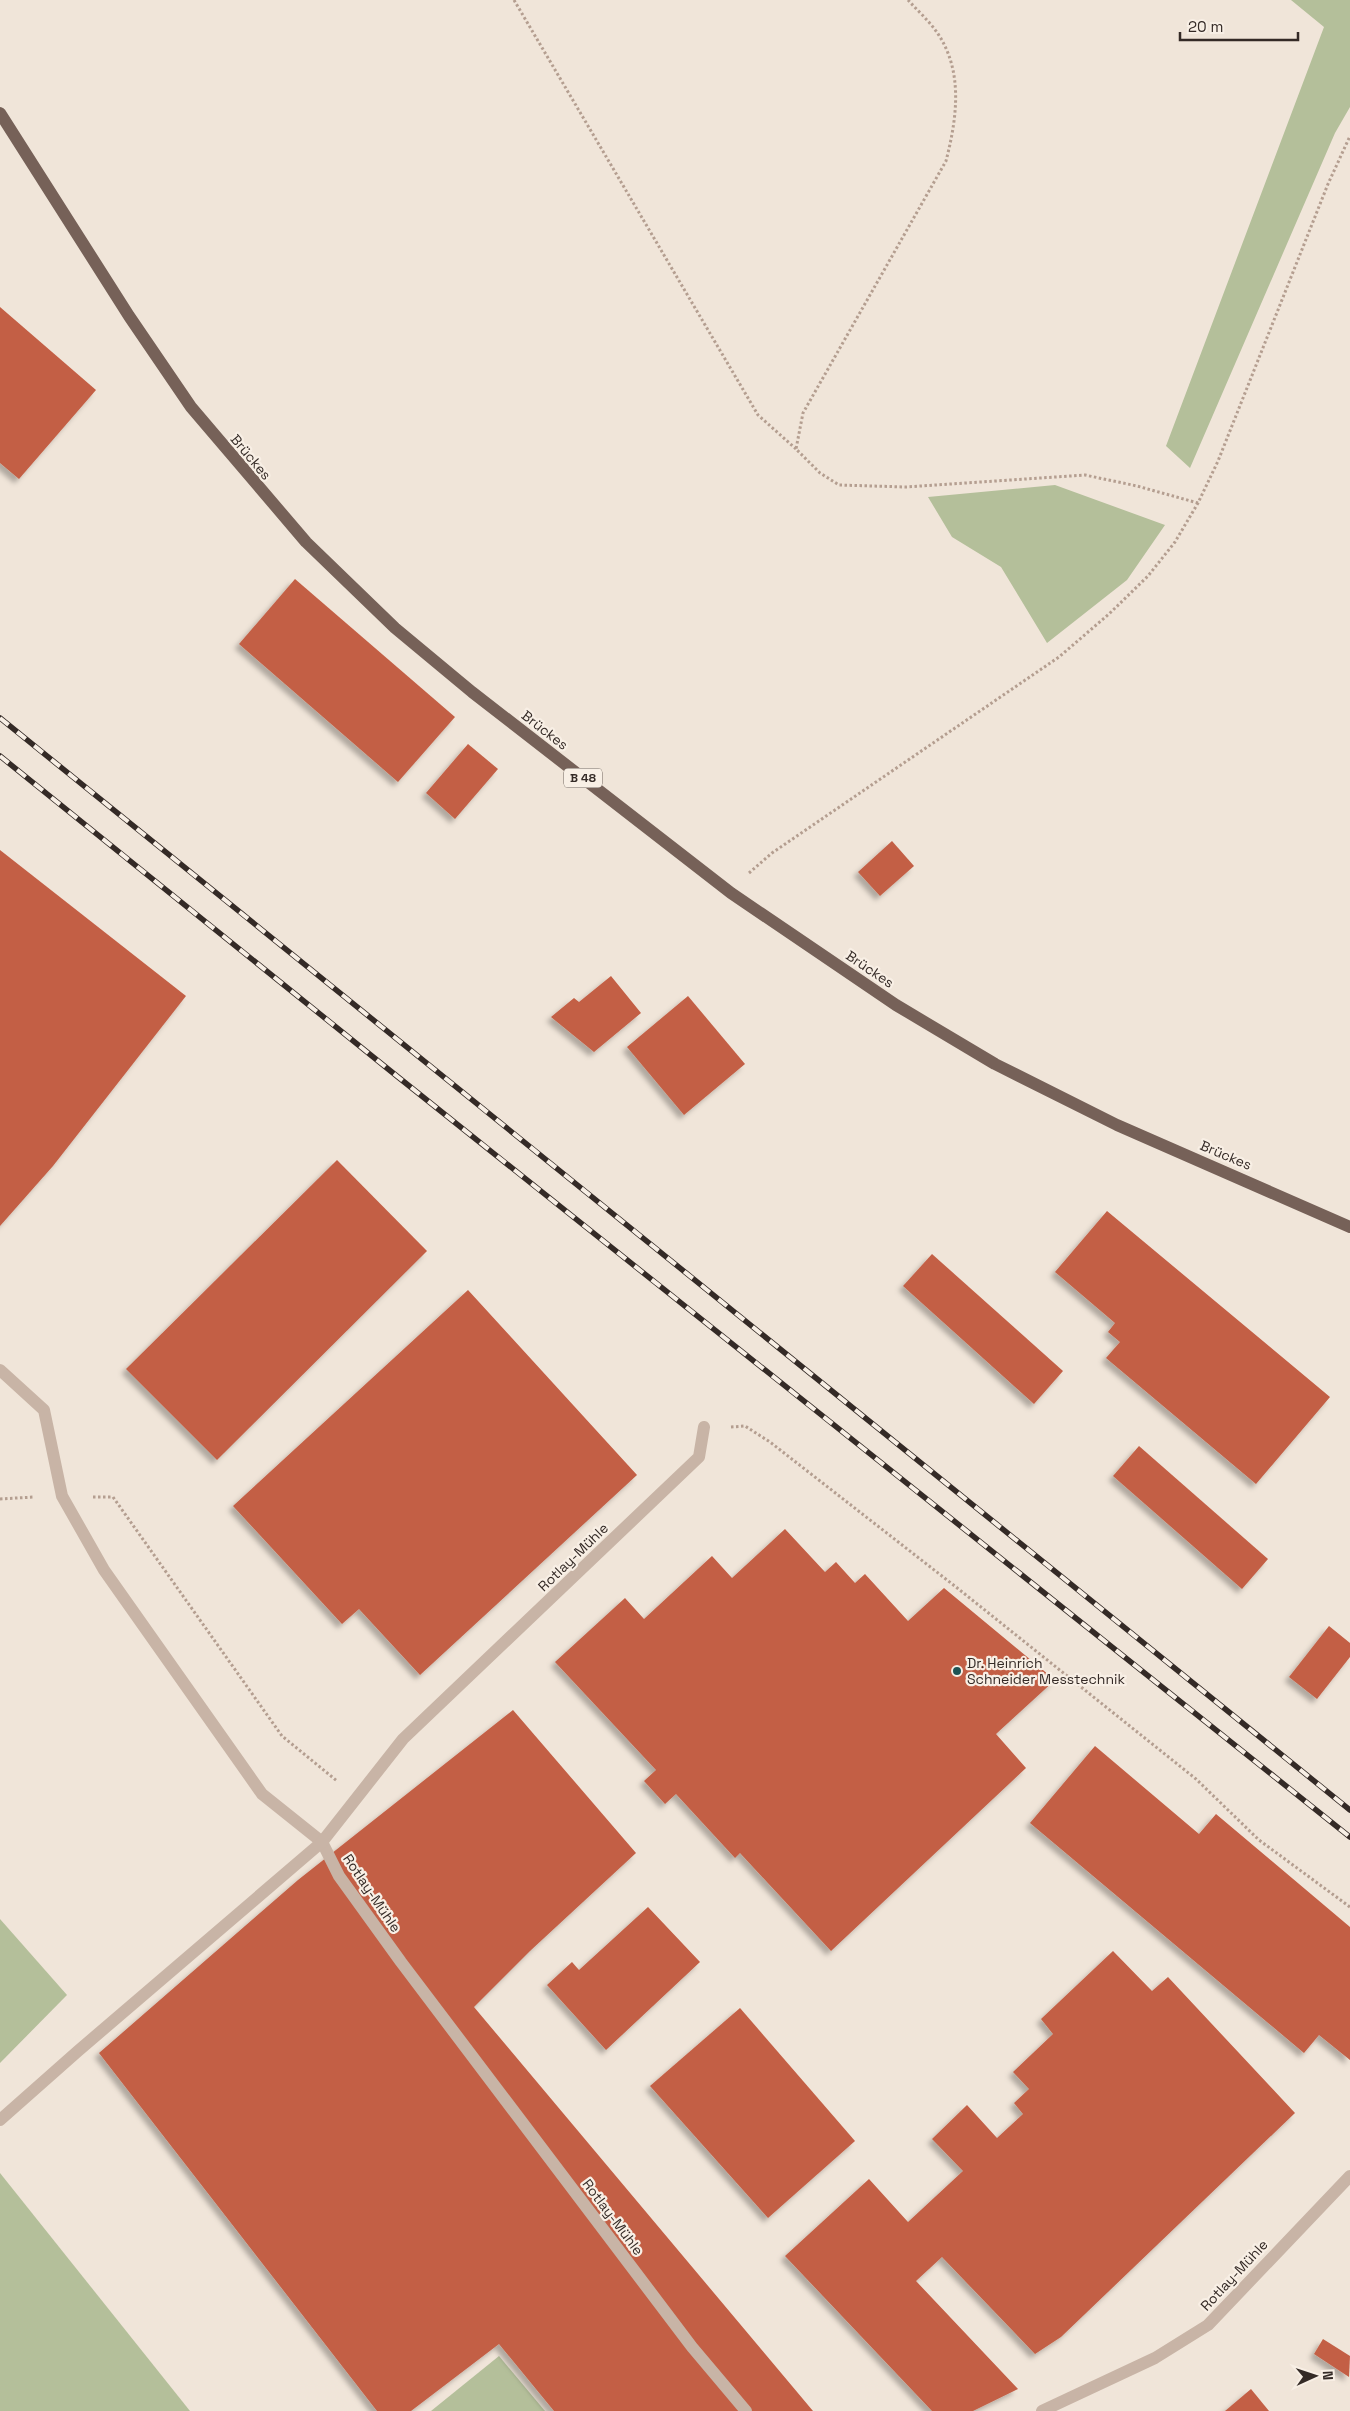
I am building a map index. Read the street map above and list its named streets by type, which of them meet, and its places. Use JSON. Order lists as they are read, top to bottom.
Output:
{
  "streets": {
    "main road": ["Brückes", "B 48"],
    "street": ["Rotlay-Mühle"]
  },
  "places": ["Dr. Heinrich Schneider Messtechnik"],
  "scale_bar": "20 m",
  "north": "right"
}
